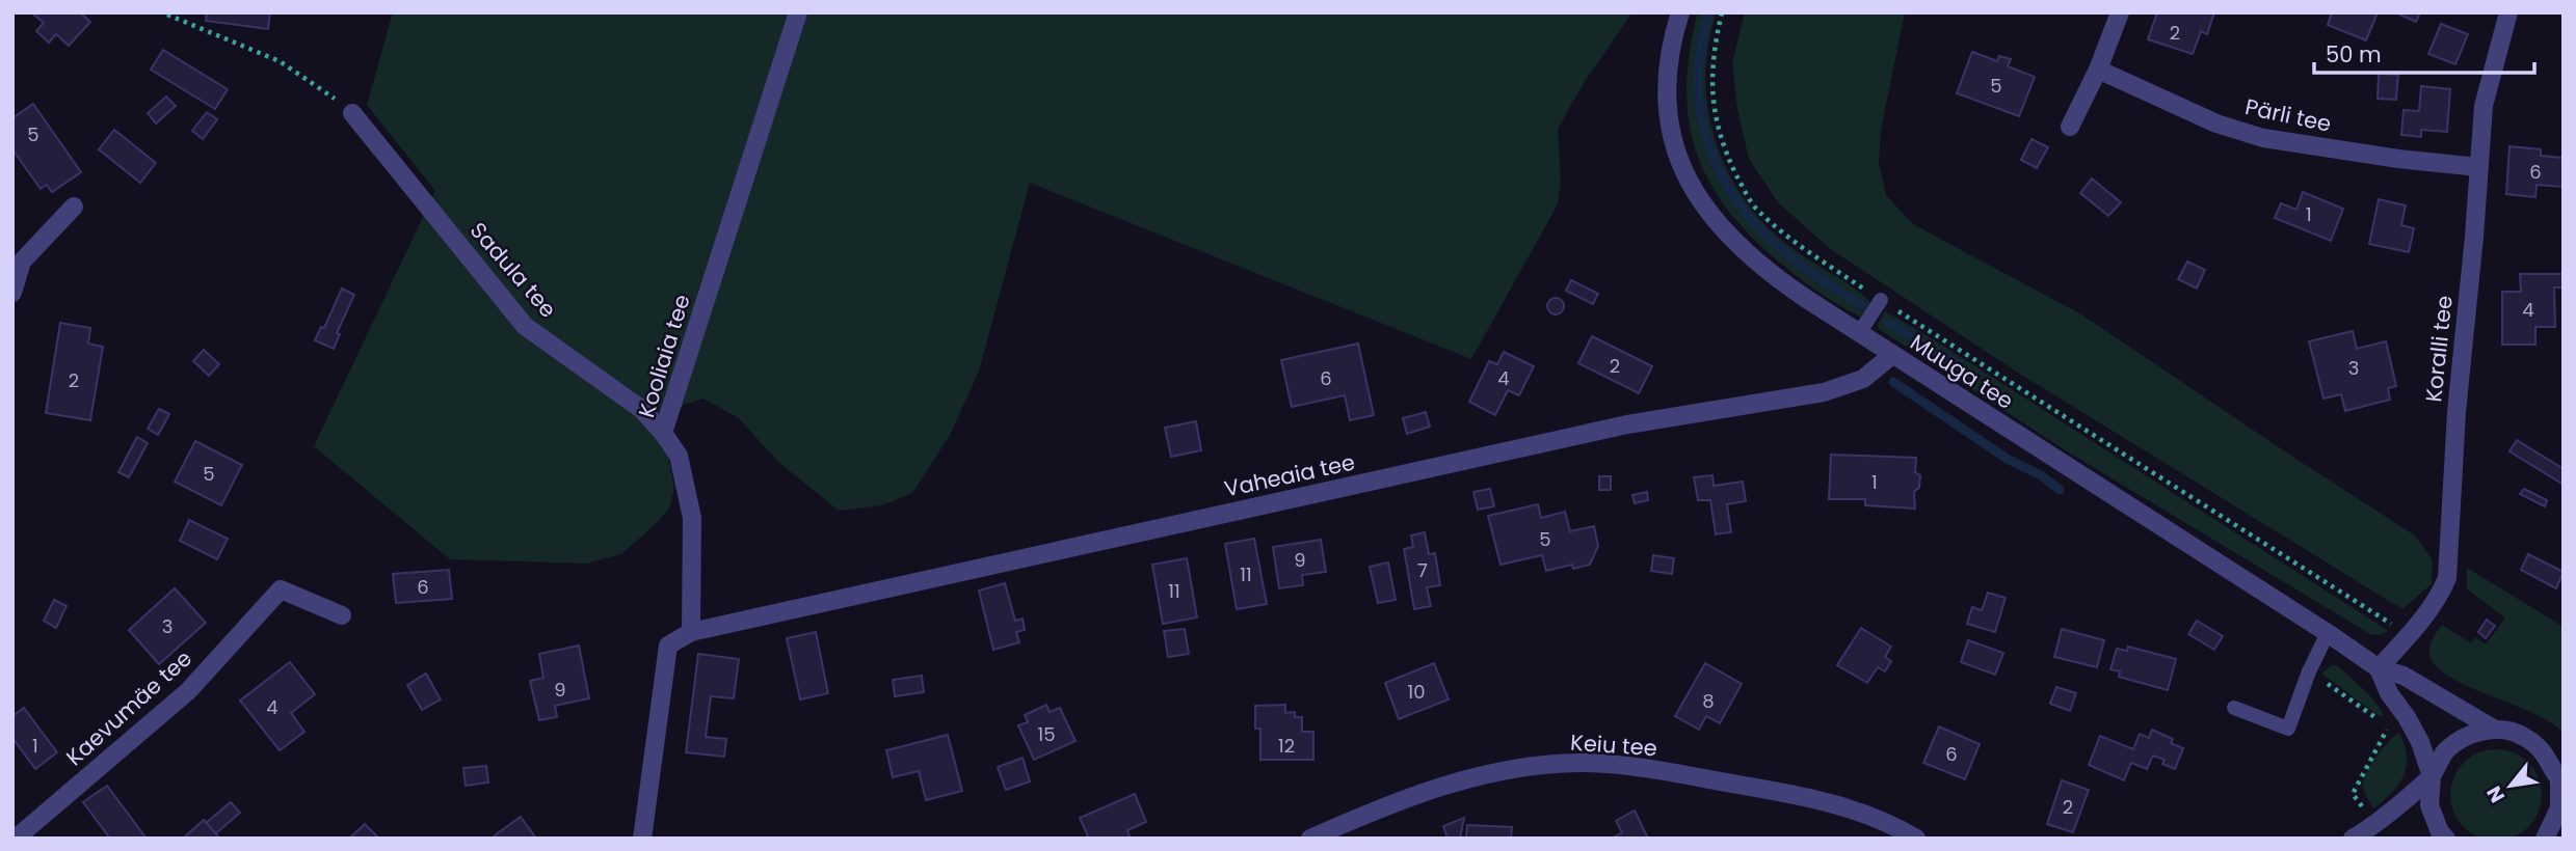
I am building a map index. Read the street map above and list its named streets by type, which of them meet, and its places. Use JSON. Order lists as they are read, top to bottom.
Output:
{
  "streets": {
    "street": [
      "Pärli tee",
      "Sadula tee",
      "Koralli tee",
      "Kooliaia tee",
      "Muuga tee",
      "Vaheaia tee",
      "Kaevumäe tee",
      "Keiu tee"
    ]
  },
  "crossings": [
    ["Pärli tee", "Koralli tee"],
    ["Sadula tee", "Kooliaia tee"],
    ["Koralli tee", "Muuga tee"],
    ["Kooliaia tee", "Vaheaia tee"],
    ["Muuga tee", "Vaheaia tee"]
  ],
  "house_numbers": [
    "2",
    "5",
    "5",
    "6",
    "1",
    "4",
    "2",
    "3",
    "6",
    "4",
    "2",
    "5",
    "1",
    "5",
    "9",
    "7",
    "11",
    "6",
    "11",
    "3",
    "9",
    "10",
    "8",
    "4",
    "15",
    "1",
    "12",
    "6",
    "2"
  ],
  "scale_bar": "50 m",
  "north": "bottom left"
}
